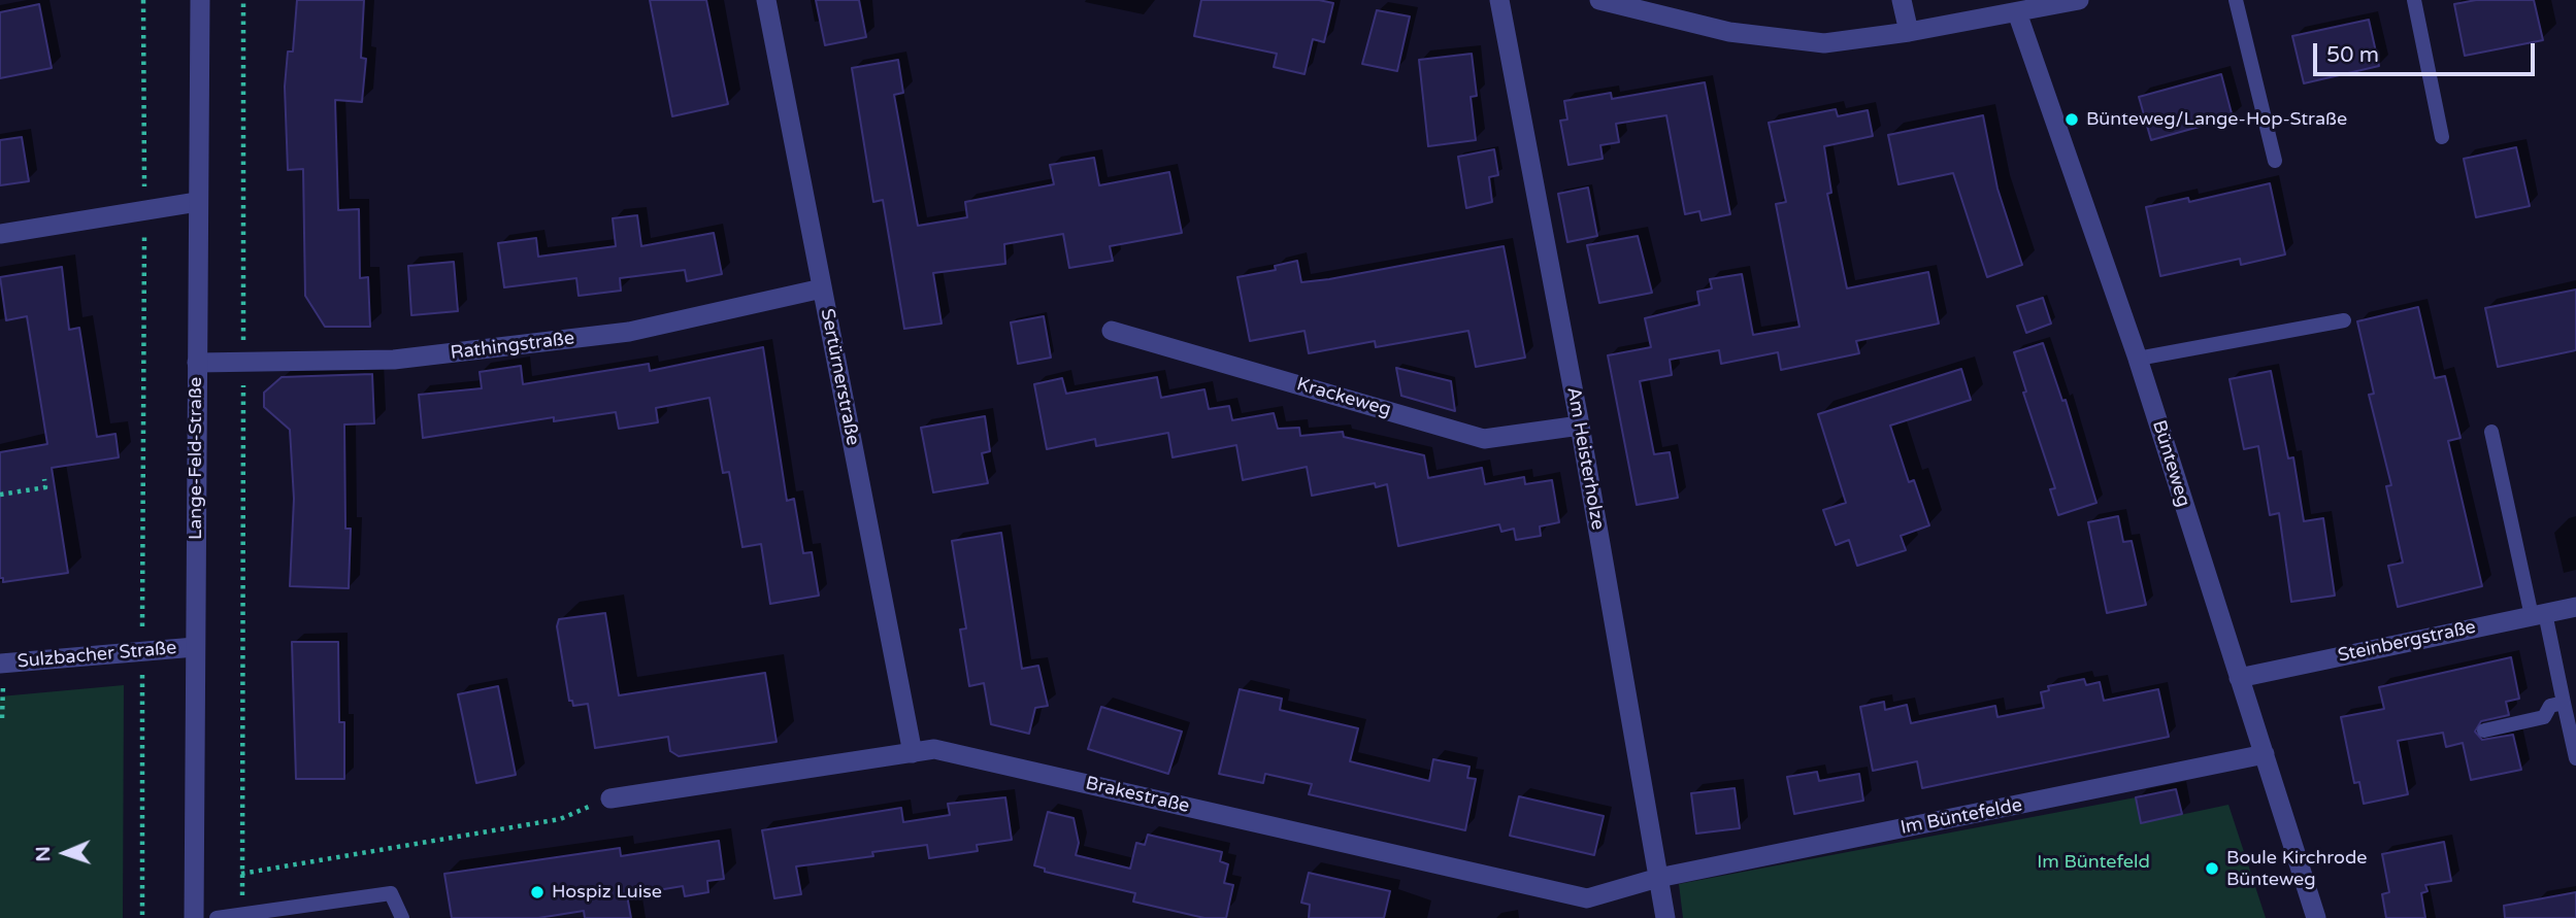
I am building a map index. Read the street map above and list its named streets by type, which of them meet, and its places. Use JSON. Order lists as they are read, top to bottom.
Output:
{
  "streets": {
    "street": [
      "Rathingstraße",
      "Sertürnerstraße",
      "Krackeweg",
      "Lange-Feld-Straße",
      "Am Heisterholze",
      "Bünteweg",
      "Steinbergstraße",
      "Sulzbacher Straße",
      "Brakestraße",
      "Im Büntefelde"
    ]
  },
  "crossings": [
    ["Rathingstraße", "Sertürnerstraße"],
    ["Rathingstraße", "Lange-Feld-Straße"],
    ["Sertürnerstraße", "Brakestraße"],
    ["Krackeweg", "Am Heisterholze"],
    ["Lange-Feld-Straße", "Sulzbacher Straße"],
    ["Am Heisterholze", "Brakestraße"],
    ["Am Heisterholze", "Im Büntefelde"],
    ["Bünteweg", "Steinbergstraße"],
    ["Bünteweg", "Im Büntefelde"],
    ["Brakestraße", "Im Büntefelde"]
  ],
  "parks": ["Im Büntefeld"],
  "places": ["Bünteweg/Lange-Hop-Straße", "Boule Kirchrode Bünteweg", "Hospiz Luise"],
  "scale_bar": "50 m",
  "north": "left"
}
